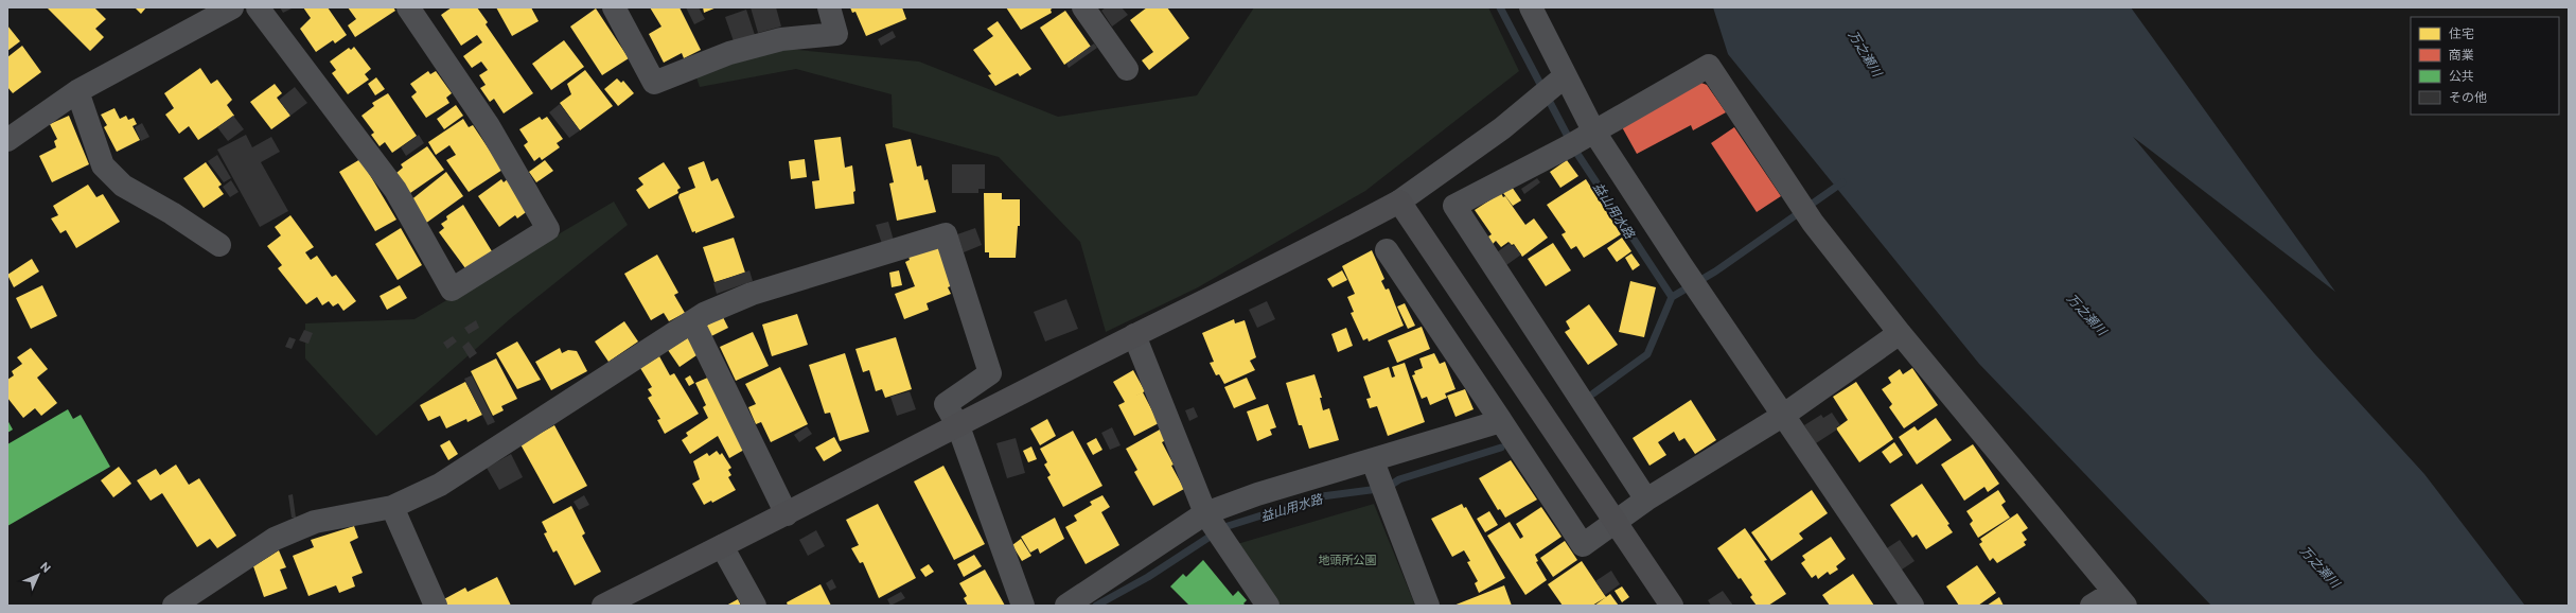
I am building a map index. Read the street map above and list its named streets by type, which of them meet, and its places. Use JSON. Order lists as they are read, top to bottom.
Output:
{
  "water": ["万之瀬川", "益山用水路"],
  "parks": ["地頭所公園"],
  "legend": [
    "住宅",
    "商業",
    "公共",
    "その他"
  ],
  "north": "top right"
}
